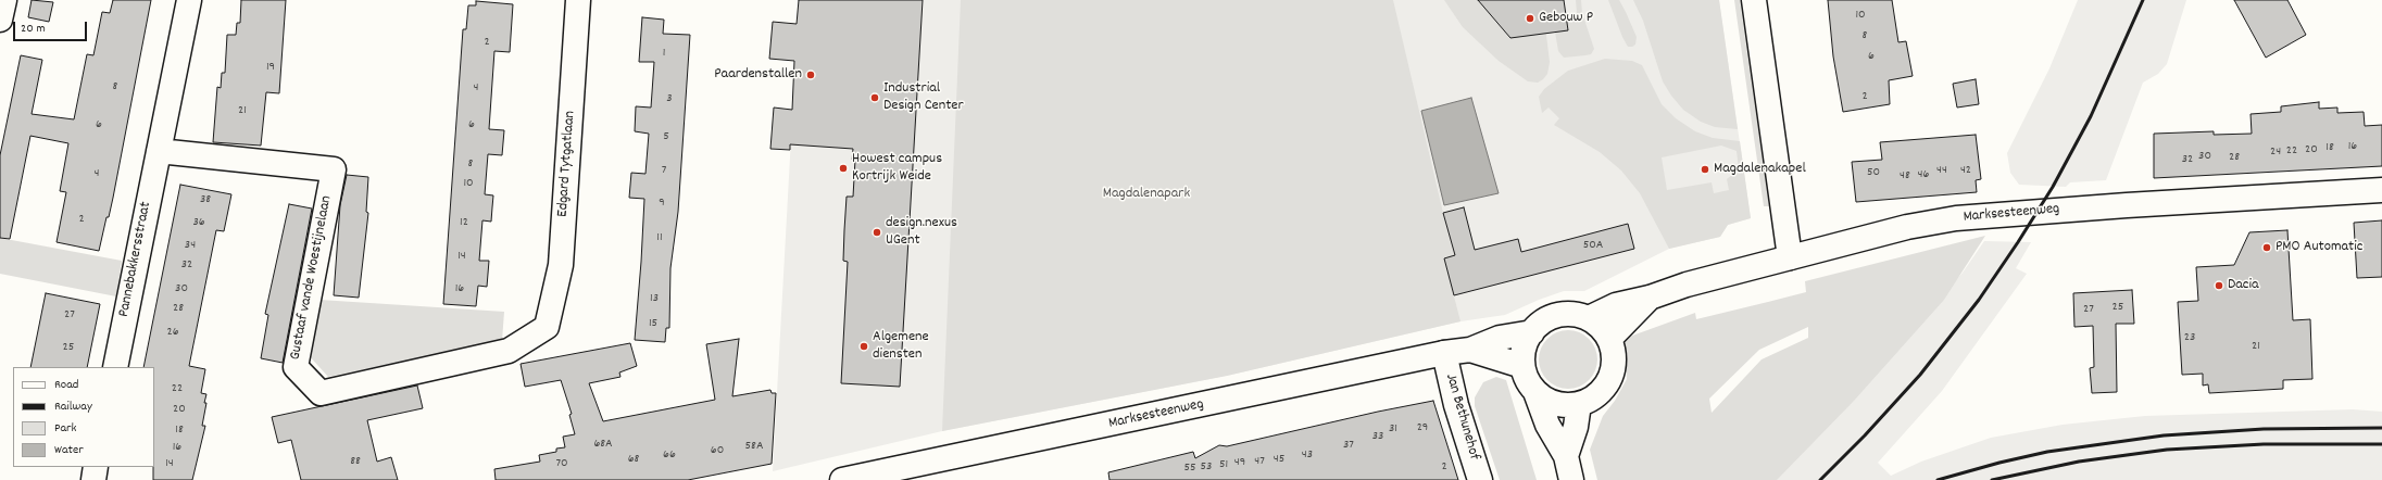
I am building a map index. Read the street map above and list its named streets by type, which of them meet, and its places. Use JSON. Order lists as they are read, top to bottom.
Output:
{
  "streets": {
    "street": [
      "Edgard Tytgatlaan",
      "Marksesteenweg",
      "Pannebakkersstraat",
      "Gustaaf vande Woestijnelaan",
      "Jan Bethunehof"
    ]
  },
  "crossings": [
    ["Edgard Tytgatlaan", "Gustaaf vande Woestijnelaan"],
    ["Marksesteenweg", "Jan Bethunehof"],
    ["Pannebakkersstraat", "Gustaaf vande Woestijnelaan"]
  ],
  "parks": ["Magdalenapark"],
  "places": [
    "Gebouw P",
    "Paardenstallen",
    "Industrial Design Center",
    "Howest campus Kortrijk Weide",
    "Magdalenakapel",
    "design.nexus UGent",
    "PMO Automatic",
    "Dacia",
    "Algemene diensten"
  ],
  "house_numbers": [
    "10",
    "8",
    "2",
    "1",
    "6",
    "19",
    "8",
    "4",
    "2",
    "3",
    "21",
    "6",
    "6",
    "5",
    "16",
    "18",
    "20",
    "22",
    "24",
    "30",
    "28",
    "32",
    "8",
    "7",
    "44",
    "42",
    "50",
    "4",
    "46",
    "48",
    "10",
    "38",
    "9",
    "2",
    "36",
    "12",
    "11",
    "34",
    "50A",
    "14",
    "32",
    "30",
    "16",
    "13",
    "25",
    "28",
    "27",
    "27",
    "15",
    "26",
    "23",
    "21",
    "25",
    "22",
    "20",
    "29",
    "31",
    "18",
    "33",
    "68A",
    "37",
    "58A",
    "16",
    "60",
    "66",
    "43",
    "68",
    "45",
    "88",
    "47",
    "49",
    "14",
    "70",
    "51",
    "53",
    "2",
    "55"
  ],
  "legend": [
    "Road",
    "Railway",
    "Park",
    "Water"
  ],
  "scale_bar": "20 m"
}
